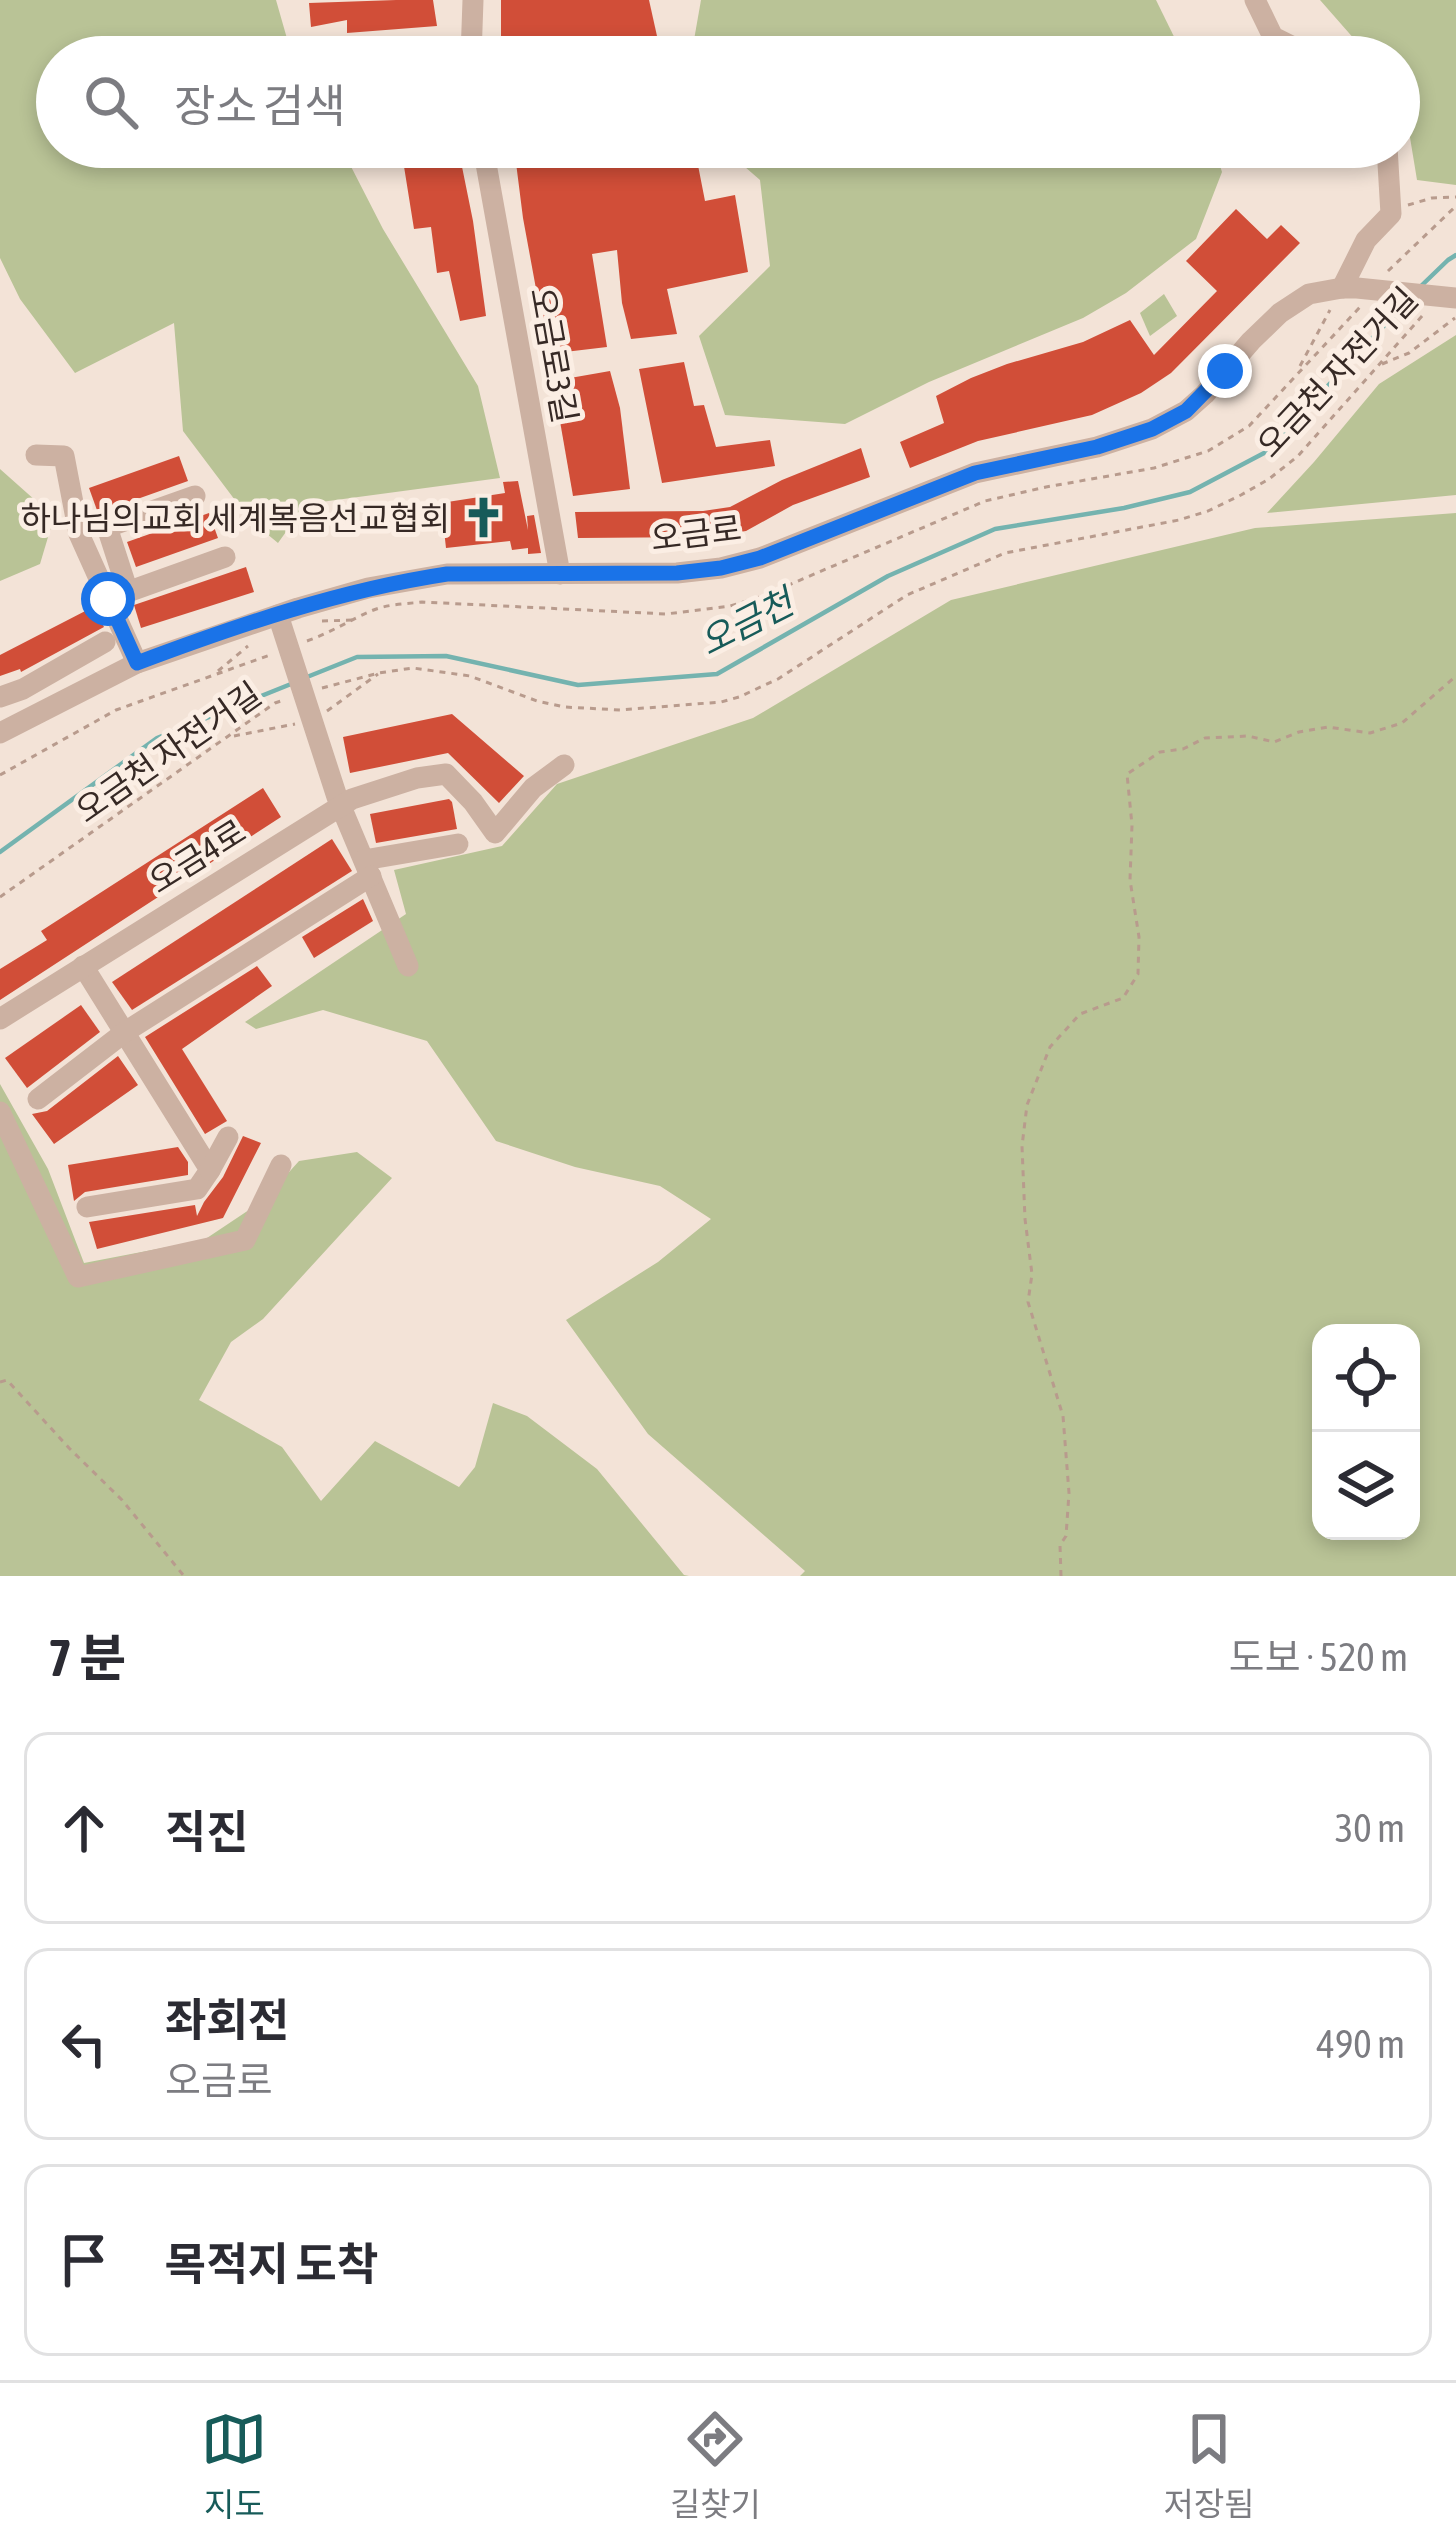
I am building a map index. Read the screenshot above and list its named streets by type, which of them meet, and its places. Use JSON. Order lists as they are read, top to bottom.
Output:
{
  "streets": {
    "street": ["오금로3길", "오금로", "오금4로"],
    "path": ["오금천 자전거길"]
  },
  "crossings": [
    ["오금로3길", "오금로"]
  ],
  "water": ["오금천"],
  "places": {
    "church": ["하나님의교회 세계복음선교협회"]
  },
  "page": {
    "search": "장소 검색",
    "heading": ["7 분", "도보 · 520 m"],
    "list": [
      ["직진", "30 m"],
      ["좌회전", "오금로", "490 m"],
      "목적지 도착"
    ],
    "nav": ["지도", "길찾기", "저장됨"]
  }
}
